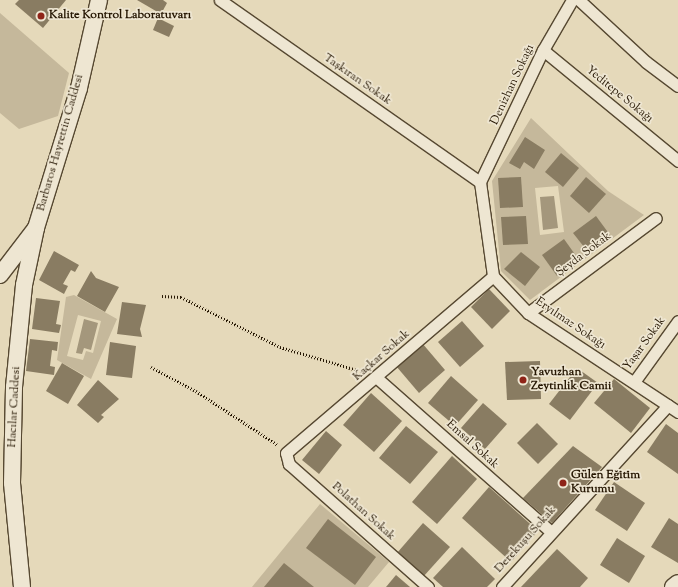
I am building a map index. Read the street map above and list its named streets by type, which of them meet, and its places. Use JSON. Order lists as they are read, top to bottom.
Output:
{
  "streets": {
    "street": [
      "Taşkıran Sokak",
      "Denizhan Sokağı",
      "Yeditepe Sokağı",
      "Barbaros Hayrettin Caddesi",
      "Şeyda Sokak",
      "Eryılmaz Sokağı",
      "Yaşar Sokak",
      "Kaçkar Sokak",
      "Hacılar Caddesi",
      "Emsal Sokak",
      "Polathan Sokak",
      "Derekuşu Sokak"
    ]
  },
  "crossings": [
    ["Taşkıran Sokak", "Denizhan Sokağı"],
    ["Denizhan Sokağı", "Yeditepe Sokağı"],
    ["Barbaros Hayrettin Caddesi", "Hacılar Caddesi"],
    ["Şeyda Sokak", "Eryılmaz Sokağı"],
    ["Eryılmaz Sokağı", "Yaşar Sokak"],
    ["Eryılmaz Sokağı", "Kaçkar Sokak"],
    ["Eryılmaz Sokağı", "Derekuşu Sokak"],
    ["Kaçkar Sokak", "Emsal Sokak"],
    ["Kaçkar Sokak", "Polathan Sokak"],
    ["Emsal Sokak", "Derekuşu Sokak"]
  ],
  "places": ["Kalite Kontrol Laboratuvarı", "Yavuzhan Zeytinlik Camii", "Gülen Eği̇ti̇m Kurumu"]
}
